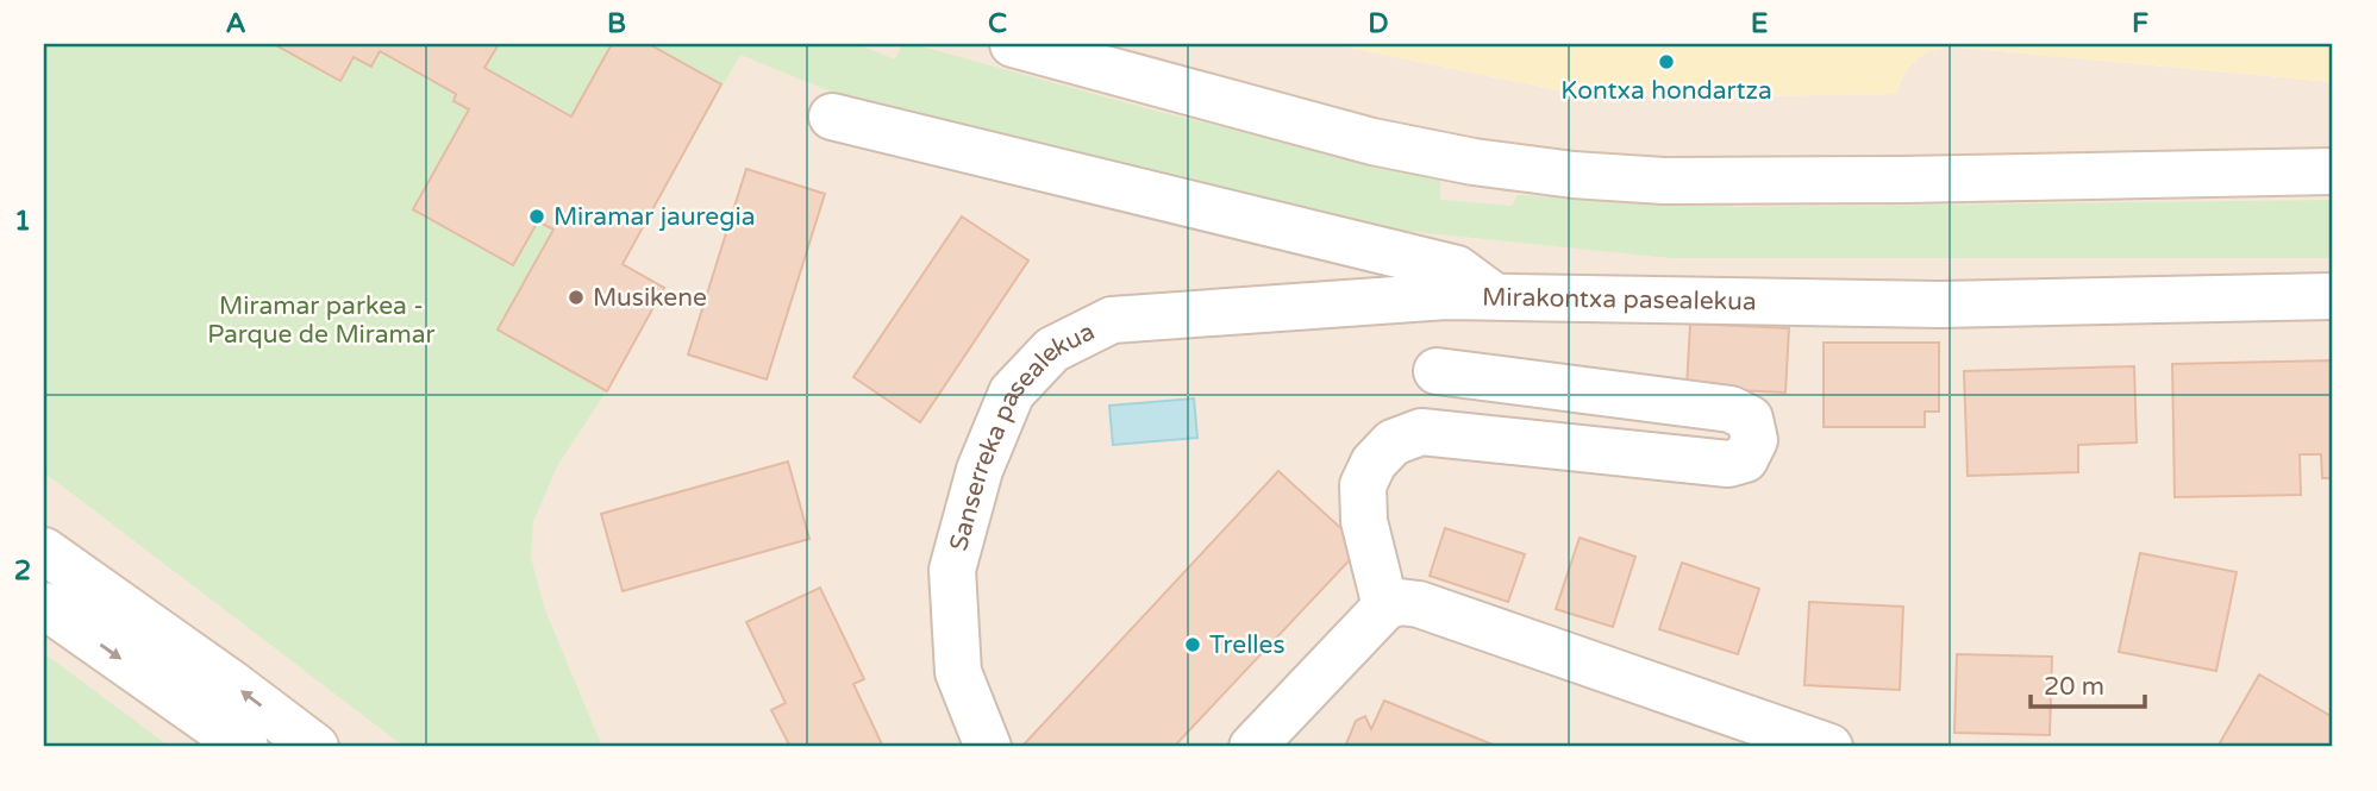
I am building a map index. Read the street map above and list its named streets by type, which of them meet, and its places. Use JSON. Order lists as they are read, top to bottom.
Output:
{
  "streets": {
    "street": ["Mirakontxa pasealekua", "Sanserreka pasealekua"]
  },
  "crossings": [
    ["Mirakontxa pasealekua", "Sanserreka pasealekua"]
  ],
  "parks": ["Miramar parkea - Parque de Miramar"],
  "places": [
    "Kontxa hondartza",
    "Miramar jauregia",
    "Musikene",
    "Trelles"
  ],
  "scale_bar": "20 m",
  "grid": {
    "columns": [
      "A",
      "B",
      "C",
      "D",
      "E",
      "F"
    ],
    "rows": ["1", "2"]
  }
}
